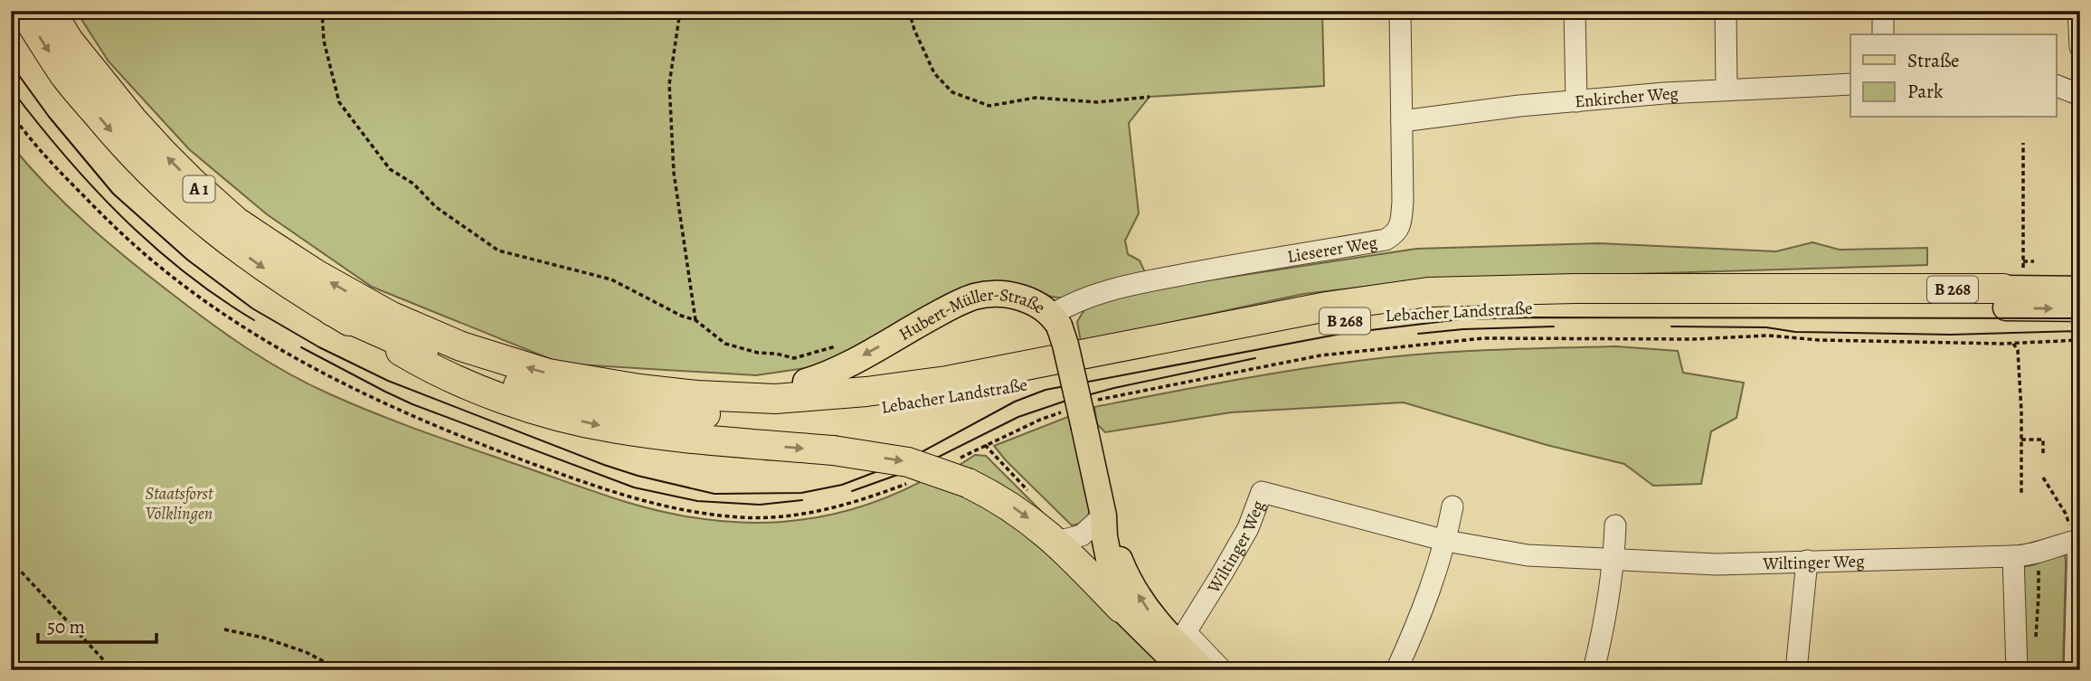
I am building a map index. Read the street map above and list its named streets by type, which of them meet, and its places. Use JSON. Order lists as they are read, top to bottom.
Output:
{
  "streets": {
    "highway": ["A 1", "B 268", "Lebacher Landstraße"],
    "main road": ["Hubert-Müller-Straße"],
    "street": ["Enkircher Weg", "Lieserer Weg", "Wiltinger Weg"]
  },
  "crossings": [
    ["Enkircher Weg", "Lieserer Weg"],
    ["A 1", "Lebacher Landstraße"],
    ["Lieserer Weg", "Hubert-Müller-Straße"],
    ["Hubert-Müller-Straße", "Wiltinger Weg"]
  ],
  "parks": ["Staatsforst Völklingen"],
  "legend": ["Straße", "Park"],
  "scale_bar": "50 m"
}
